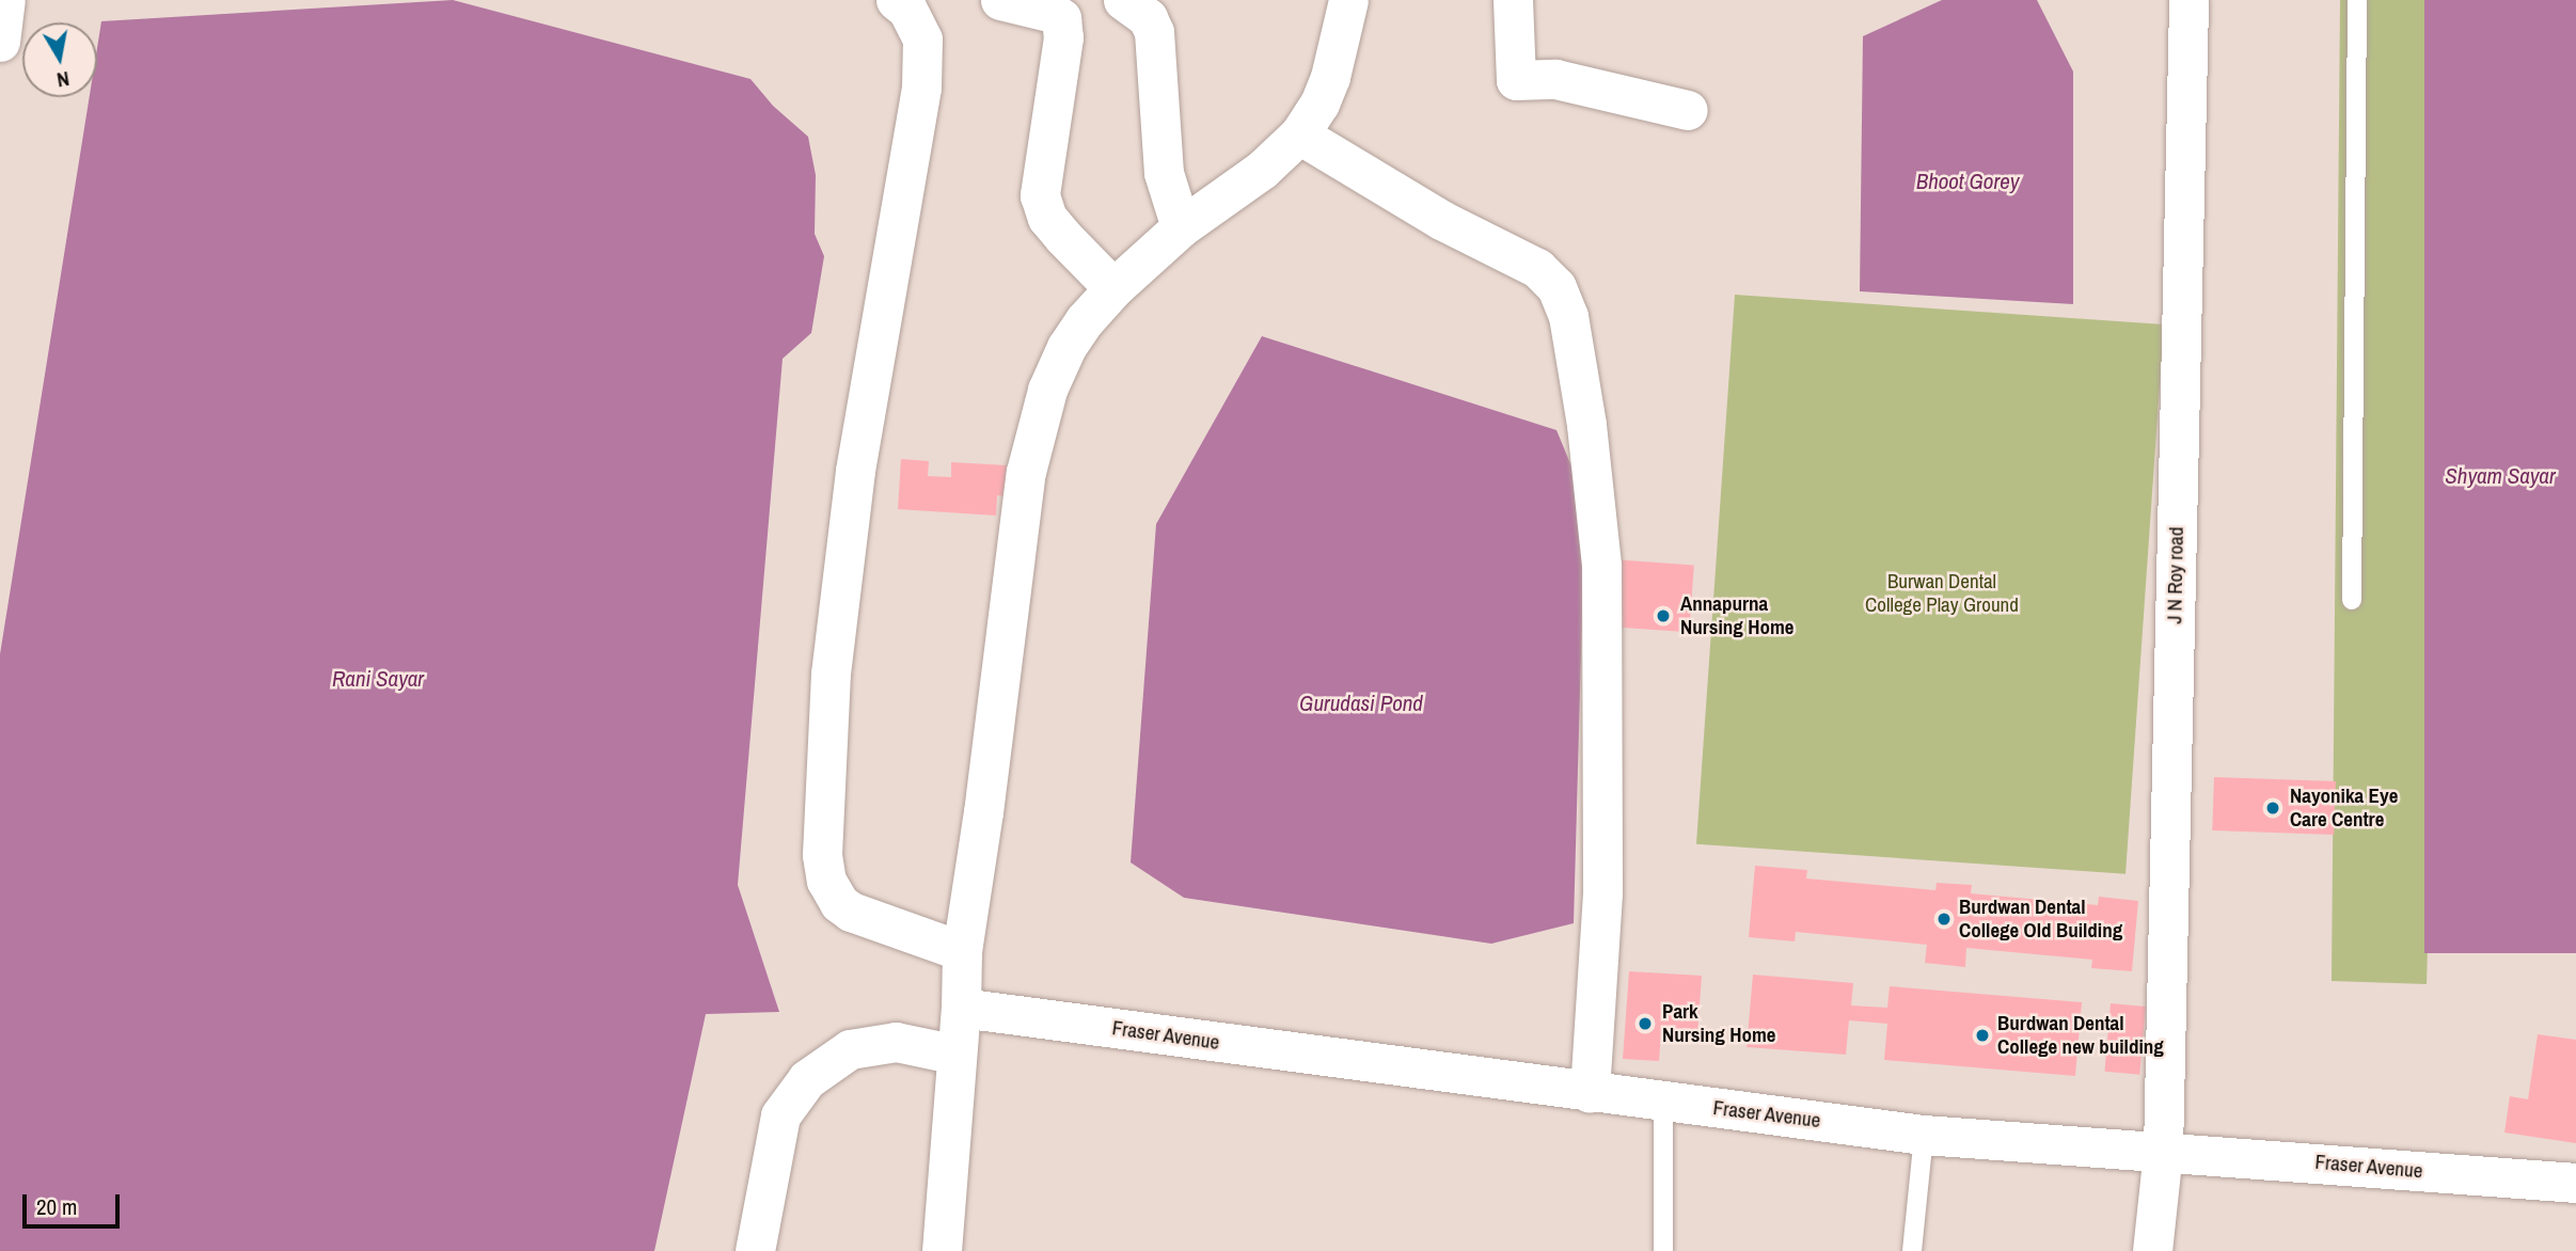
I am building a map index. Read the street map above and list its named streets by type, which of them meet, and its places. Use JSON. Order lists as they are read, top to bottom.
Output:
{
  "streets": {
    "street": ["J N Roy road", "Fraser Avenue"]
  },
  "crossings": [
    ["J N Roy road", "Fraser Avenue"]
  ],
  "water": [
    "Bhoot Gorey",
    "Shyam Sayar",
    "Rani Sayar",
    "Gurudasi Pond"
  ],
  "parks": ["Burwan Dental College Play Ground"],
  "places": [
    "Annapurna Nursing Home",
    "Nayonika Eye Care Centre",
    "Burdwan Dental College Old Building",
    "Park Nursing Home",
    "Burdwan Dental College new building"
  ],
  "scale_bar": "20 m",
  "north": "bottom"
}
